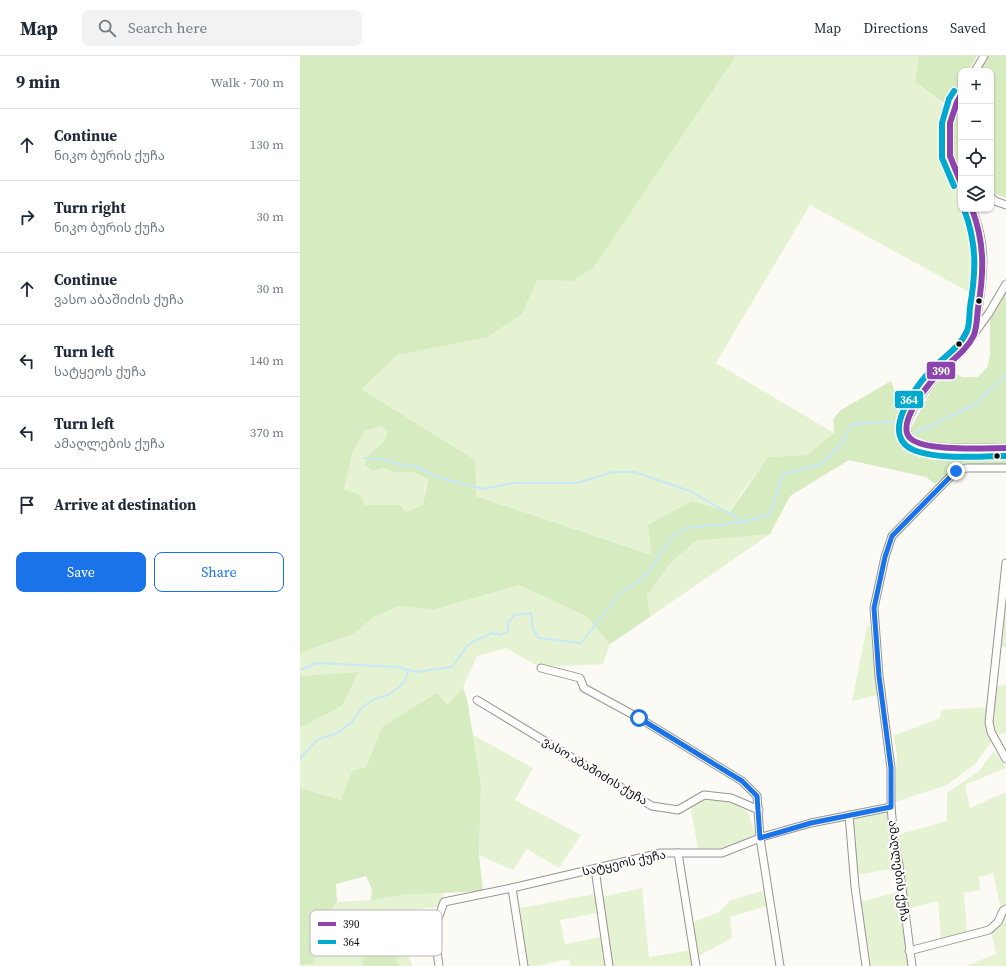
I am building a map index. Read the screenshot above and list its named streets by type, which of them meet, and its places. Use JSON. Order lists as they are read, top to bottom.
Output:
{
  "streets": {
    "street": ["ვასო აბაშიძის ქუჩა", "სატყეოს ქუჩა", "ამაღლების ქუჩა"]
  },
  "crossings": [
    ["სატყეოს ქუჩა", "ამაღლების ქუჩა"]
  ],
  "lines": ["transit line 364", "transit line 390"],
  "legend": ["390", "364"],
  "page": {
    "header": "Map",
    "search": "Search here",
    "nav": ["Map", "Directions", "Saved"],
    "heading": ["9 min", "Walk · 700 m"],
    "map_buttons": ["+", "−"],
    "list": [
      ["Continue", "ნიკო ბურის ქუჩა", "130 m"],
      ["Turn right", "ნიკო ბურის ქუჩა", "30 m"],
      ["Continue", "ვასო აბაშიძის ქუჩა", "30 m"],
      ["Turn left", "სატყეოს ქუჩა", "140 m"],
      ["Turn left", "ამაღლების ქუჩა", "370 m"],
      "Arrive at destination"
    ],
    "buttons": ["Save", "Share"]
  }
}
